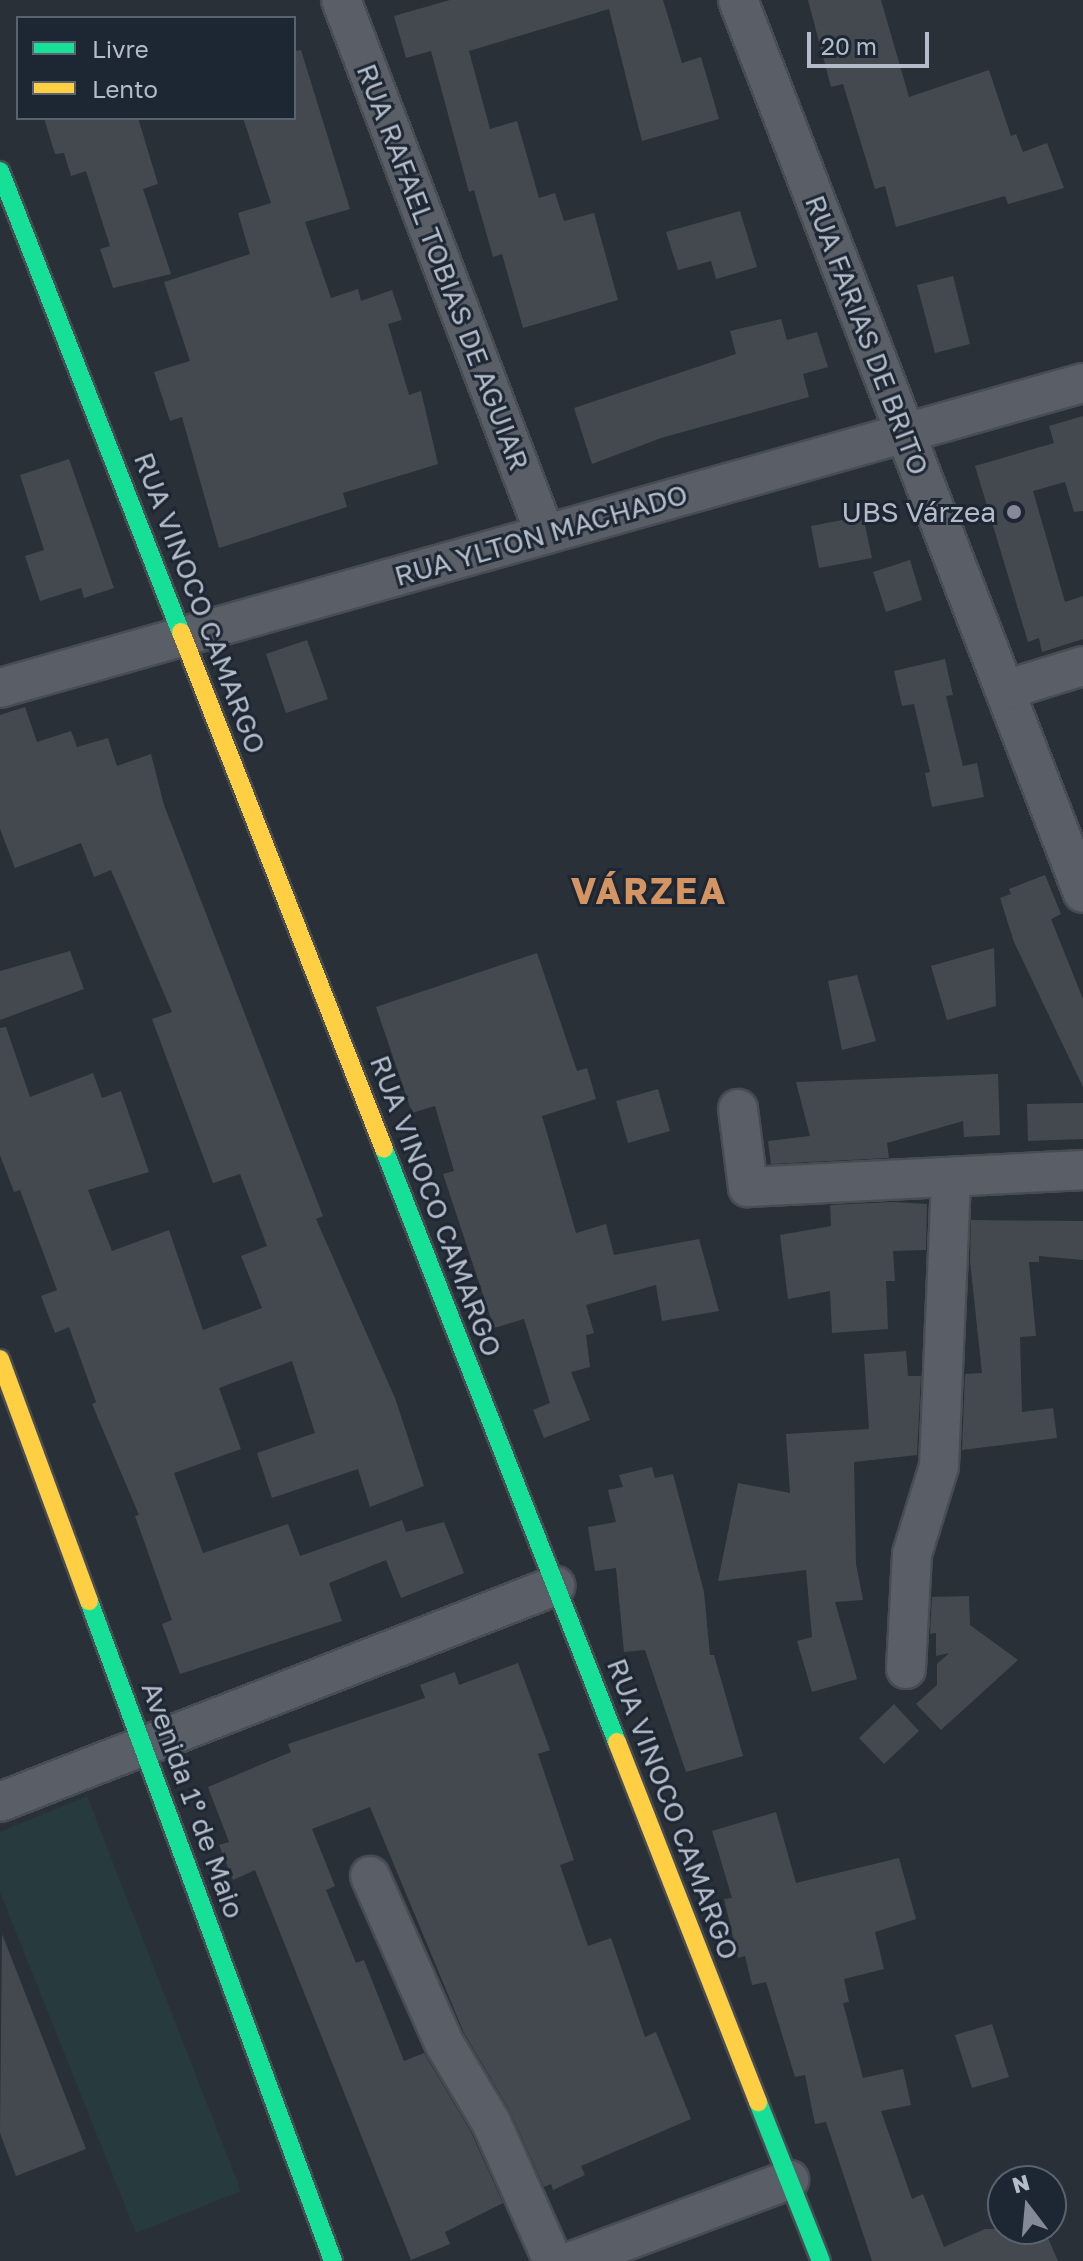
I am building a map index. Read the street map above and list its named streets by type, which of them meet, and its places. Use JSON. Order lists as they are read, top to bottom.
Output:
{
  "streets": {
    "street": [
      "RUA RAFAEL TOBIAS DE AGUIAR",
      "RUA FARIAS DE BRITO",
      "RUA YLTON MACHADO",
      "RUA VINOCO CAMARGO",
      "Avenida 1º de Maio"
    ]
  },
  "crossings": [
    ["RUA RAFAEL TOBIAS DE AGUIAR", "RUA YLTON MACHADO"],
    ["RUA FARIAS DE BRITO", "RUA YLTON MACHADO"],
    ["RUA YLTON MACHADO", "RUA VINOCO CAMARGO"]
  ],
  "districts": ["VÁRZEA"],
  "places": ["UBS Várzea"],
  "legend": ["Livre", "Lento"],
  "scale_bar": "20 m",
  "north": "top"
}
